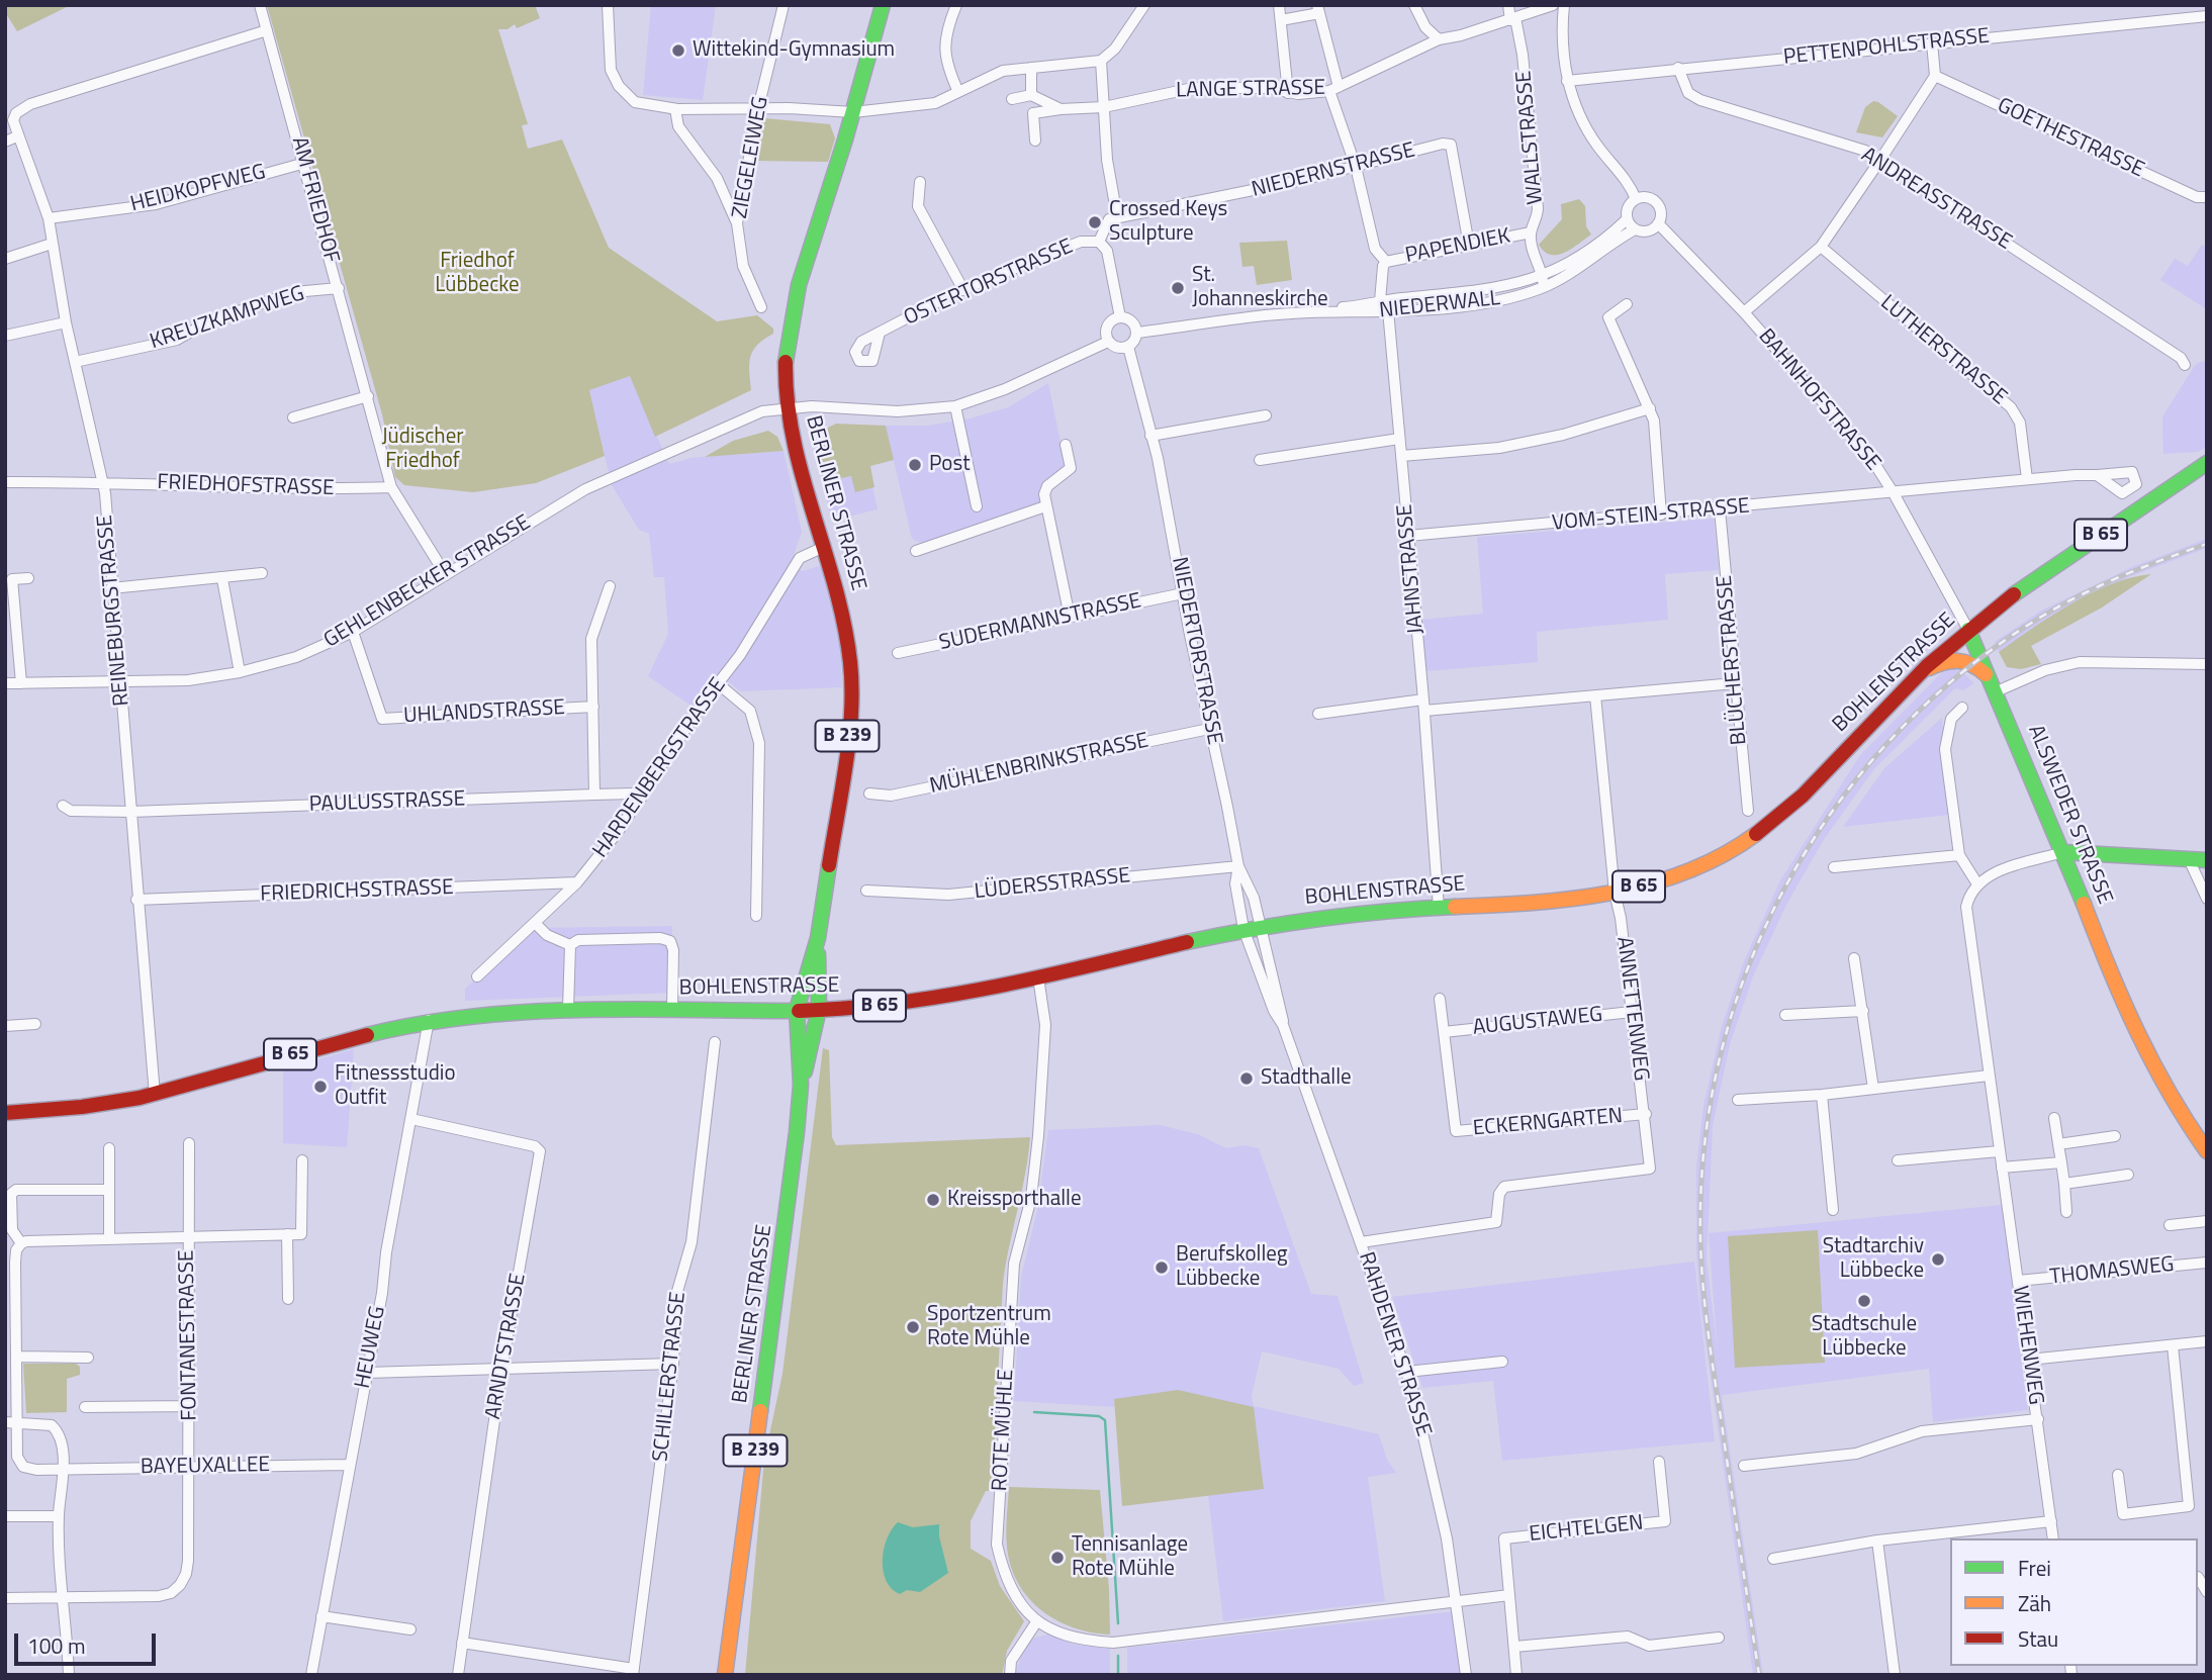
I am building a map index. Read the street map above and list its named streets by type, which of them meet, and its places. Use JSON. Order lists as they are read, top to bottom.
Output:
{
  "streets": {
    "main road": [
      "BERLINER STRASSE",
      "B 65",
      "BOHLENSTRASSE",
      "B 239",
      "ALSWEDER STRASSE"
    ],
    "street": [
      "PETTENPOHLSTRASSE",
      "LANGE STRASSE",
      "WALLSTRASSE",
      "GOETHESTRASSE",
      "ZIEGELEIWEG",
      "NIEDERNSTRASSE",
      "HEIDKOPFWEG",
      "ANDREASSTRASSE",
      "AM FRIEDHOF",
      "PAPENDIEK",
      "OSTERTORSTRASSE",
      "NIEDERWALL",
      "KREUZKAMPWEG",
      "LUTHERSTRASSE",
      "BAHNHOFSTRASSE",
      "FRIEDHOFSTRASSE",
      "VOM-STEIN-STRASSE",
      "JAHNSTRASSE",
      "GEHLENBECKER STRASSE",
      "REINEBURGSTRASSE",
      "SUDERMANNSTRASSE",
      "NIEDERTORSTRASSE",
      "BLÜCHERSTRASSE",
      "UHLANDSTRASSE",
      "MÜHLENBRINKSTRASSE",
      "HARDENBERGSTRASSE",
      "PAULUSSTRASSE",
      "LÜDERSSTRASSE",
      "FRIEDRICHSSTRASSE",
      "ANNETTENWEG",
      "AUGUSTAWEG",
      "ECKERNGARTEN",
      "THOMASWEG",
      "FONTANESTRASSE",
      "RAHDENER STRASSE",
      "WIEHENWEG",
      "ARNDTSTRASSE",
      "HEUWEG",
      "SCHILLERSTRASSE",
      "ROTE MÜHLE",
      "BAYEUXALLEE",
      "EICHTELGEN"
    ]
  },
  "crossings": [
    ["PETTENPOHLSTRASSE", "ANDREASSTRASSE"],
    ["LANGE STRASSE", "WALLSTRASSE"],
    ["WALLSTRASSE", "PAPENDIEK"],
    ["NIEDERNSTRASSE", "PAPENDIEK"],
    ["HEIDKOPFWEG", "AM FRIEDHOF"],
    ["HEIDKOPFWEG", "REINEBURGSTRASSE"],
    ["AM FRIEDHOF", "KREUZKAMPWEG"],
    ["AM FRIEDHOF", "FRIEDHOFSTRASSE"],
    ["AM FRIEDHOF", "GEHLENBECKER STRASSE"],
    ["PAPENDIEK", "NIEDERWALL"],
    ["NIEDERWALL", "BAHNHOFSTRASSE"],
    ["NIEDERWALL", "JAHNSTRASSE"],
    ["NIEDERWALL", "NIEDERTORSTRASSE"],
    ["KREUZKAMPWEG", "REINEBURGSTRASSE"],
    ["LUTHERSTRASSE", "BAHNHOFSTRASSE"],
    ["BAHNHOFSTRASSE", "VOM-STEIN-STRASSE"],
    ["BAHNHOFSTRASSE", "ALSWEDER STRASSE"],
    ["FRIEDHOFSTRASSE", "REINEBURGSTRASSE"],
    ["BERLINER STRASSE", "GEHLENBECKER STRASSE"],
    ["BERLINER STRASSE", "BOHLENSTRASSE"],
    ["BERLINER STRASSE", "HARDENBERGSTRASSE"],
    ["VOM-STEIN-STRASSE", "JAHNSTRASSE"],
    ["VOM-STEIN-STRASSE", "BLÜCHERSTRASSE"],
    ["VOM-STEIN-STRASSE", "ALSWEDER STRASSE"],
    ["B 65", "REINEBURGSTRASSE"],
    ["B 65", "BOHLENSTRASSE"],
    ["B 65", "HEUWEG"],
    ["JAHNSTRASSE", "BOHLENSTRASSE"],
    ["GEHLENBECKER STRASSE", "REINEBURGSTRASSE"],
    ["GEHLENBECKER STRASSE", "UHLANDSTRASSE"],
    ["REINEBURGSTRASSE", "PAULUSSTRASSE"],
    ["REINEBURGSTRASSE", "FRIEDRICHSSTRASSE"],
    ["SUDERMANNSTRASSE", "NIEDERTORSTRASSE"],
    ["NIEDERTORSTRASSE", "BOHLENSTRASSE"],
    ["NIEDERTORSTRASSE", "MÜHLENBRINKSTRASSE"],
    ["NIEDERTORSTRASSE", "LÜDERSSTRASSE"],
    ["NIEDERTORSTRASSE", "RAHDENER STRASSE"],
    ["BOHLENSTRASSE", "ALSWEDER STRASSE"],
    ["BOHLENSTRASSE", "ANNETTENWEG"],
    ["BOHLENSTRASSE", "RAHDENER STRASSE"],
    ["BOHLENSTRASSE", "HEUWEG"],
    ["BOHLENSTRASSE", "ROTE MÜHLE"],
    ["HARDENBERGSTRASSE", "PAULUSSTRASSE"],
    ["HARDENBERGSTRASSE", "FRIEDRICHSSTRASSE"],
    ["ANNETTENWEG", "AUGUSTAWEG"],
    ["ANNETTENWEG", "ECKERNGARTEN"],
    ["ANNETTENWEG", "RAHDENER STRASSE"],
    ["AUGUSTAWEG", "ECKERNGARTEN"],
    ["THOMASWEG", "WIEHENWEG"],
    ["FONTANESTRASSE", "BAYEUXALLEE"],
    ["ARNDTSTRASSE", "HEUWEG"],
    ["ARNDTSTRASSE", "SCHILLERSTRASSE"],
    ["HEUWEG", "BAYEUXALLEE"]
  ],
  "parks": ["Friedhof Lübbecke", "Jüdischer Friedhof"],
  "places": [
    "Wittekind-Gymnasium",
    "Crossed Keys Sculpture",
    "St. Johanneskirche",
    "Post",
    "Stadthalle",
    "Fitnessstudio Outfit",
    "Kreissporthalle",
    "Stadtarchiv Lübbecke",
    "Berufskolleg Lübbecke",
    "Stadtschule Lübbecke",
    "Sportzentrum Rote Mühle",
    "Tennisanlage Rote Mühle"
  ],
  "legend": ["Frei", "Zäh", "Stau"],
  "scale_bar": "100 m"
}
